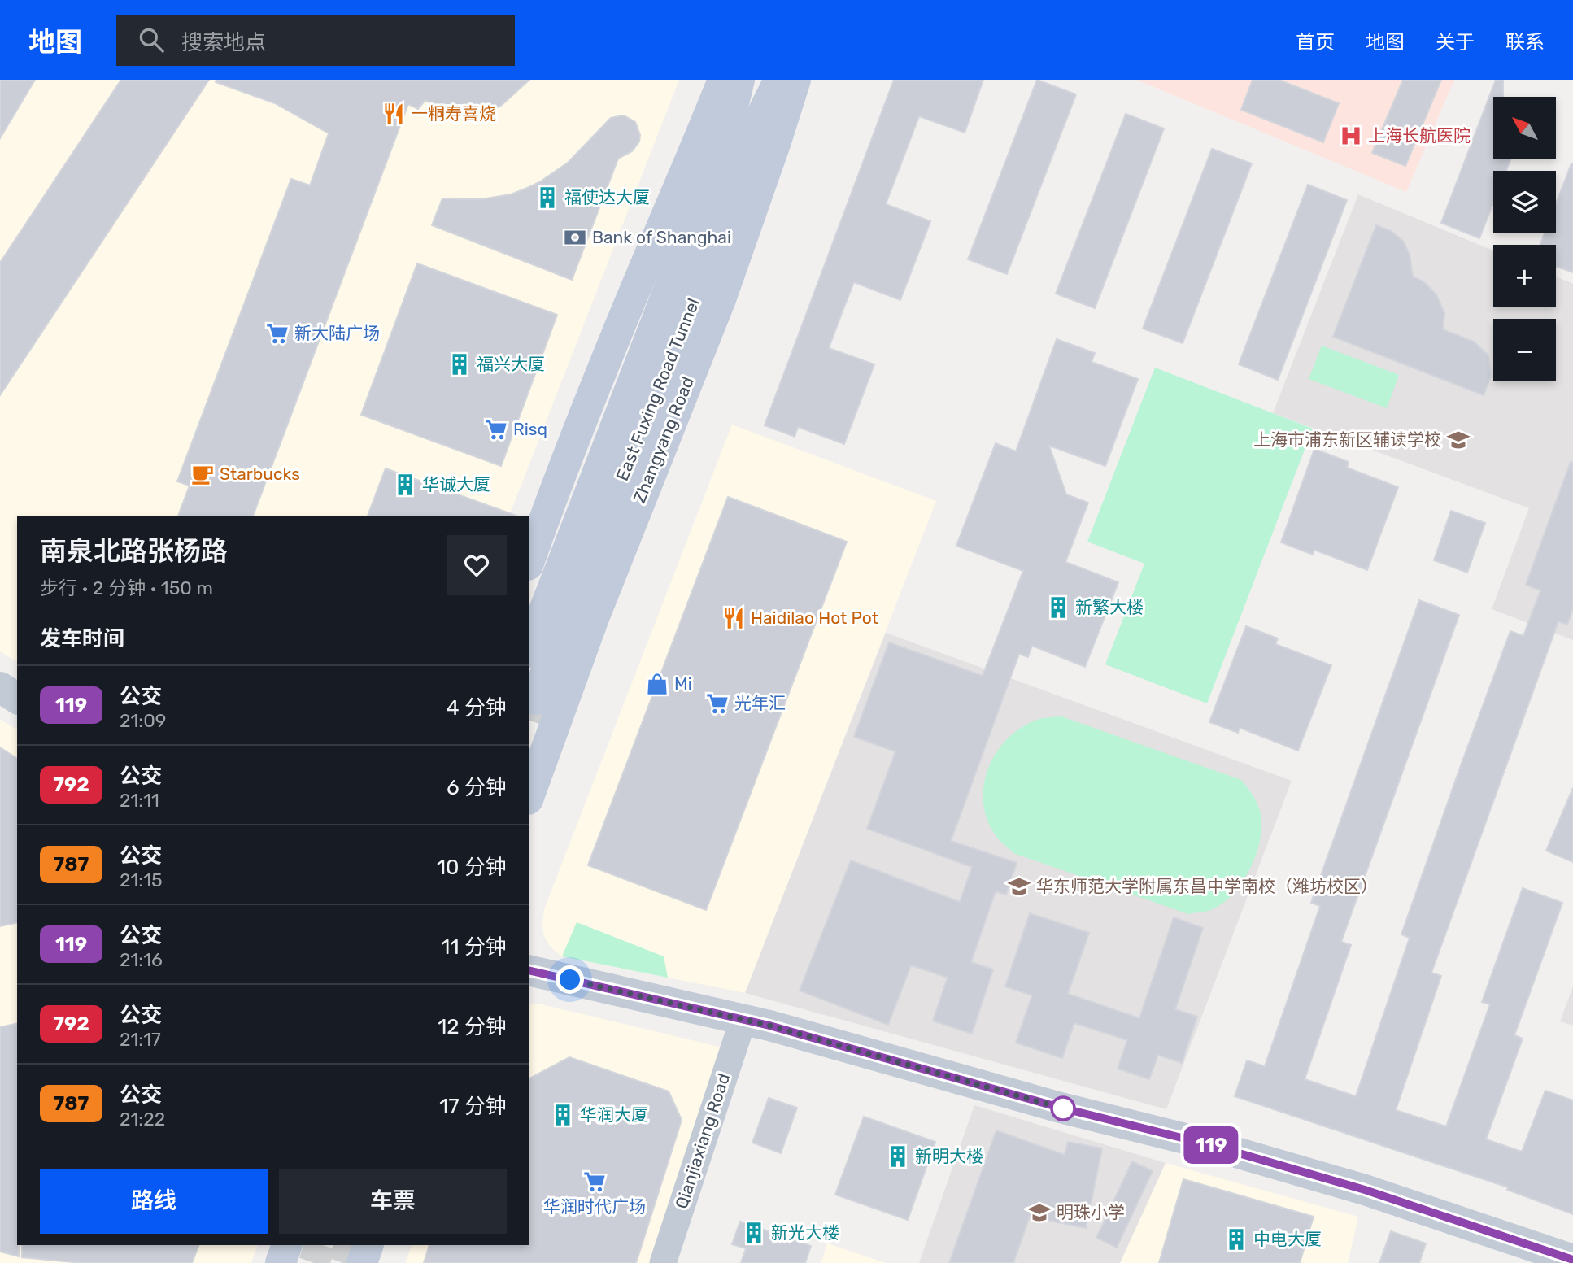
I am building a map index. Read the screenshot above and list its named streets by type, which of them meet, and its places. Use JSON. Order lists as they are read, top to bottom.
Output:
{
  "streets": {
    "main road": ["East Fuxing Road Tunnel", "Zhangyang Road"],
    "street": ["Qianjiaxiang Road"]
  },
  "places": {
    "restaurant": ["一粡寿喜烧", "Haidilao Hot Pot"],
    "hospital": ["上海长航医院"],
    "building": [
      "福使达大厦",
      "福兴大厦",
      "华诚大厦",
      "新繁大楼",
      "华润大厦",
      "新明大楼",
      "新光大楼",
      "中电大厦"
    ],
    "bank": ["Bank of Shanghai"],
    "supermarket": [
      "新大陆广场",
      "Risq",
      "光年汇",
      "华润时代广场"
    ],
    "school or university": ["上海市浦东新区辅读学校", "华东师范大学附属东昌中学南校（潍坊校区）", "明珠小学"],
    "cafe": ["Starbucks"],
    "shop": ["Mi"]
  },
  "lines": ["bus line 119"],
  "north": "top left",
  "page": {
    "header": "地图",
    "search": "搜索地点",
    "nav": [
      "首页",
      "地图",
      "关于",
      "联系"
    ],
    "on_map": "119",
    "map_buttons": ["+", "−"],
    "heading": [
      ["南泉北路张杨路", "步行 · 2 分钟 · 150 m"],
      "发车时间"
    ],
    "list": [
      {
        "mark": "119",
        "name": "公交",
        "note": "21:09",
        "value": "4 分钟"
      },
      {
        "mark": "792",
        "name": "公交",
        "note": "21:11",
        "value": "6 分钟"
      },
      {
        "mark": "787",
        "name": "公交",
        "note": "21:15",
        "value": "10 分钟"
      },
      {
        "mark": "119",
        "name": "公交",
        "note": "21:16",
        "value": "11 分钟"
      },
      {
        "mark": "792",
        "name": "公交",
        "note": "21:17",
        "value": "12 分钟"
      },
      {
        "mark": "787",
        "name": "公交",
        "note": "21:22",
        "value": "17 分钟"
      }
    ],
    "buttons": ["路线", "车票"]
  }
}
